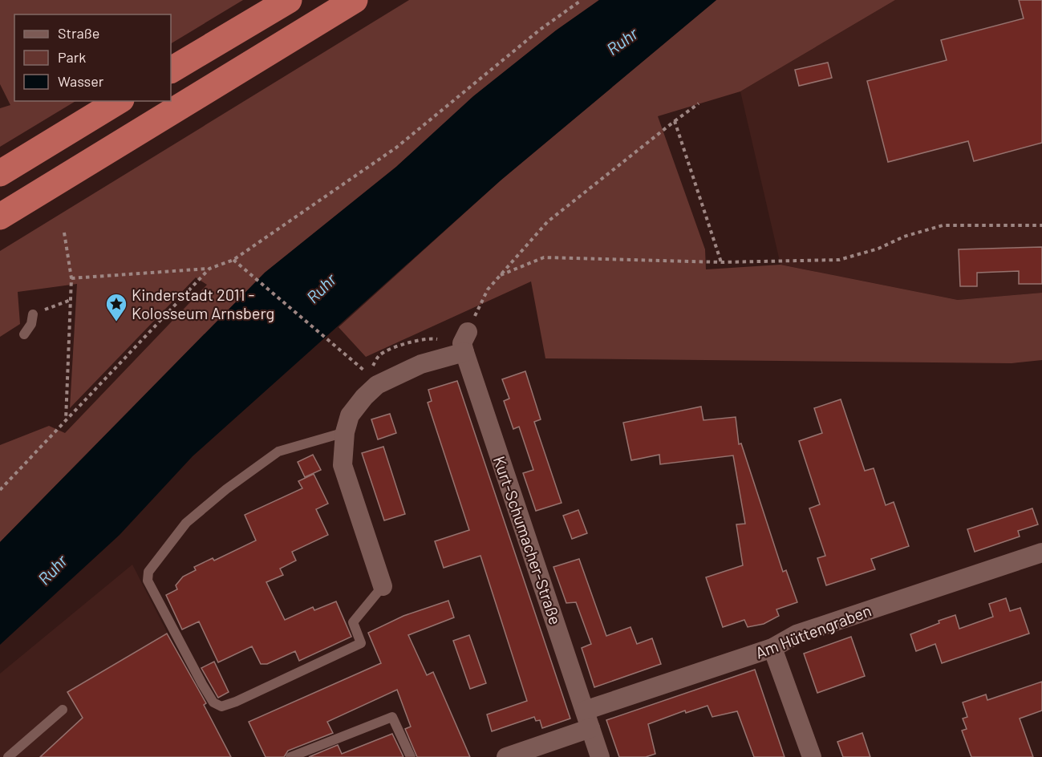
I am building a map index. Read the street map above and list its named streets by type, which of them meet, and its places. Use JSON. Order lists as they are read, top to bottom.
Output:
{
  "streets": {
    "street": ["Kurt-Schumacher-Straße", "Am Hüttengraben"]
  },
  "crossings": [
    ["Kurt-Schumacher-Straße", "Am Hüttengraben"]
  ],
  "water": ["Ruhr"],
  "places": {
    "place": ["Kinderstadt 2011 - Kolosseum Arnsberg"]
  },
  "legend": ["Straße", "Park", "Wasser"]
}
